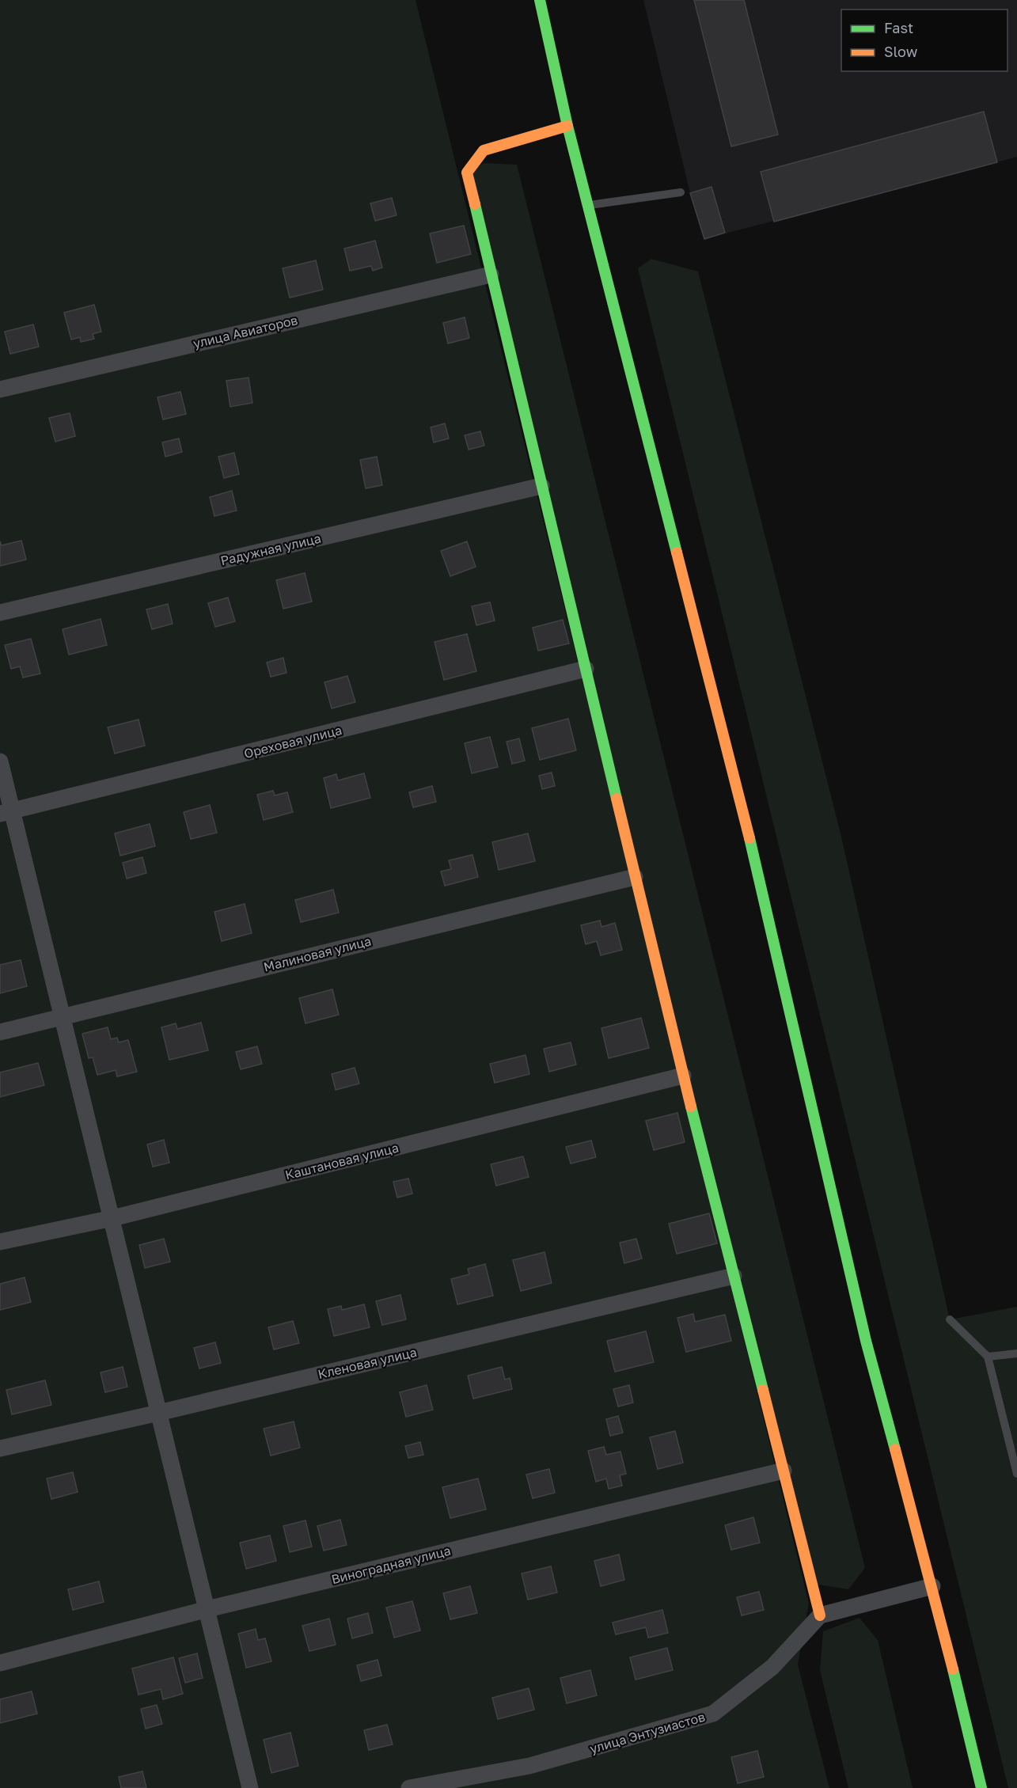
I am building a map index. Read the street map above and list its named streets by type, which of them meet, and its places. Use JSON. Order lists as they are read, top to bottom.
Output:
{
  "streets": {
    "street": [
      "улица Авиаторов",
      "Радужная улица",
      "Ореховая улица",
      "Малиновая улица",
      "Каштановая улица",
      "Кленовая улица",
      "Виноградная улица",
      "улица Энтузиастов"
    ]
  },
  "legend": ["Fast", "Slow"]
}
